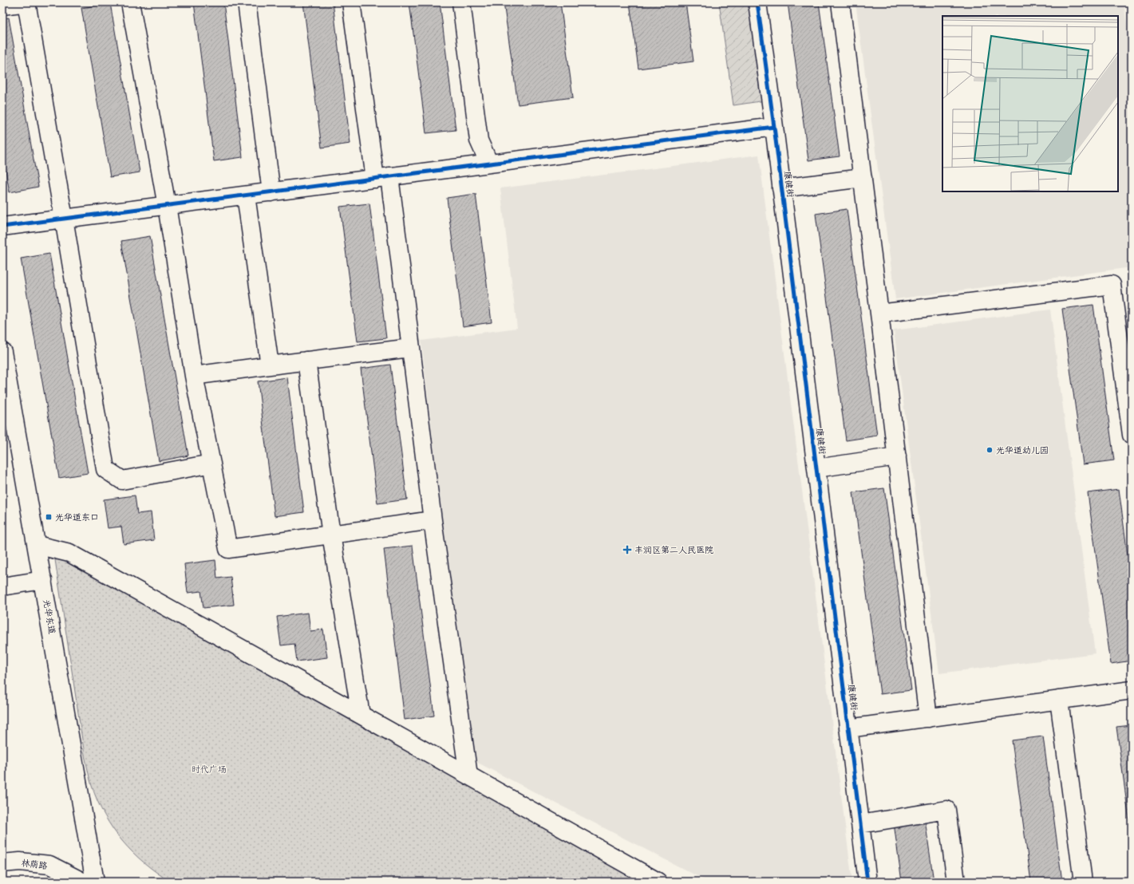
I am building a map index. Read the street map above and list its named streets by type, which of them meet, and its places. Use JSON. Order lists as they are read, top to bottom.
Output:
{
  "streets": {
    "street": ["康健街", "光华东道", "林荫路"]
  },
  "parks": ["时代广场"],
  "places": {
    "other": ["光华道幼儿园"],
    "transit": ["光华道东口"],
    "health": ["丰润区第二人民医院"]
  }
}
